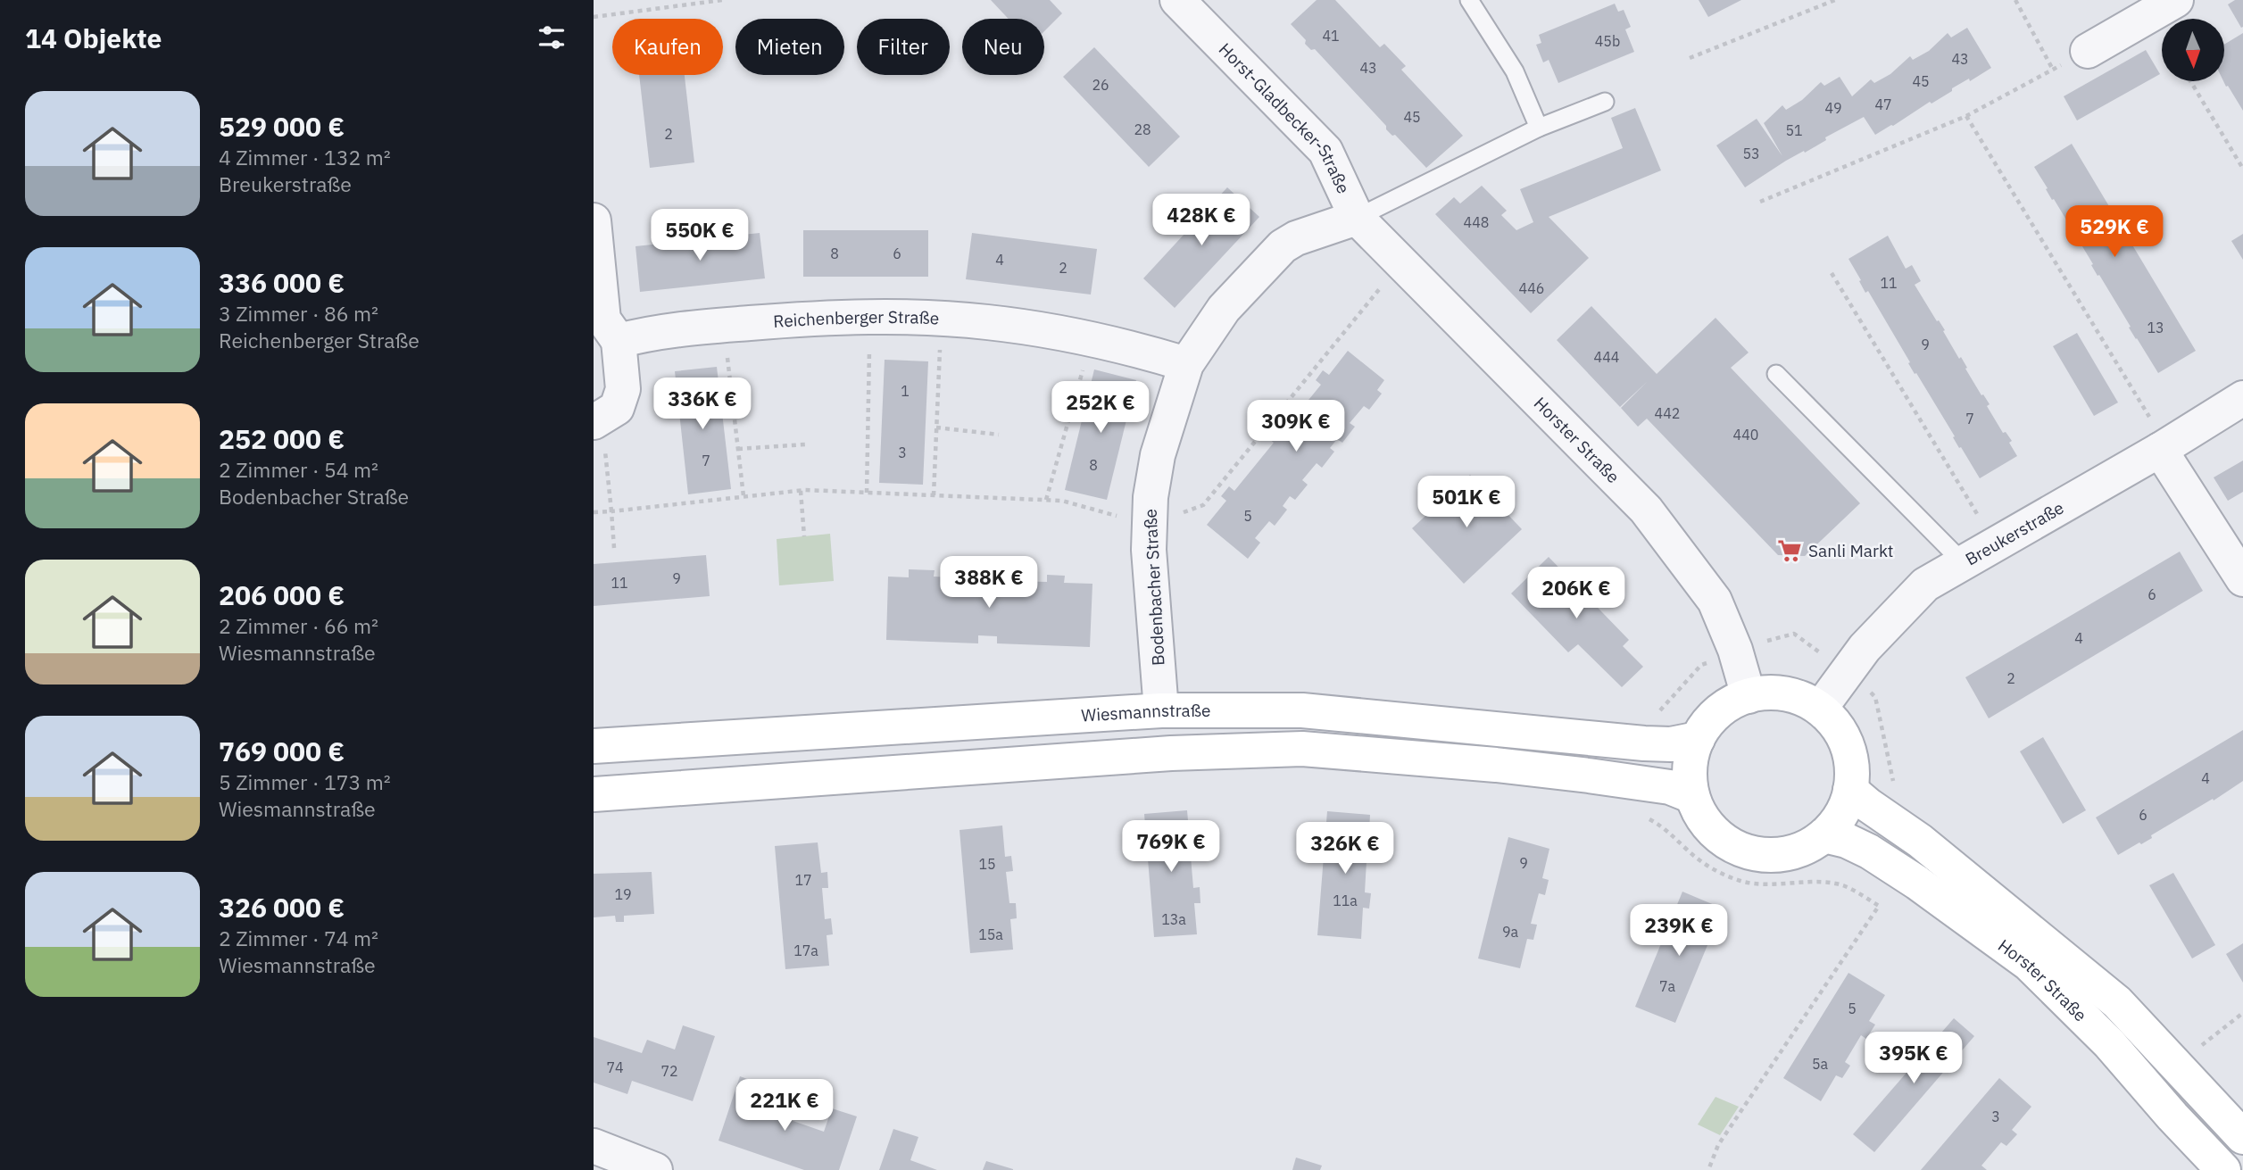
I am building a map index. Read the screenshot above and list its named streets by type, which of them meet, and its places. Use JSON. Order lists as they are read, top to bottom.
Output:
{
  "streets": {
    "main road": ["Horster Straße", "Wiesmannstraße"],
    "street": [
      "Horst-Gladbecker-Straße",
      "Reichenberger Straße",
      "Breukerstraße",
      "Bodenbacher Straße"
    ]
  },
  "crossings": [
    ["Horst-Gladbecker-Straße", "Horster Straße"],
    ["Horst-Gladbecker-Straße", "Bodenbacher Straße"],
    ["Reichenberger Straße", "Bodenbacher Straße"],
    ["Horster Straße", "Breukerstraße"],
    ["Horster Straße", "Bodenbacher Straße"],
    ["Horster Straße", "Wiesmannstraße"],
    ["Breukerstraße", "Wiesmannstraße"],
    ["Bodenbacher Straße", "Wiesmannstraße"]
  ],
  "places": {
    "supermarket": ["Sanli Markt"]
  },
  "house_numbers": [
    "41",
    "45b",
    "43",
    "43",
    "45",
    "26",
    "47",
    "49",
    "45",
    "28",
    "51",
    "2",
    "53",
    "448",
    "8",
    "6",
    "4",
    "2",
    "11",
    "446",
    "13",
    "9",
    "444",
    "1",
    "442",
    "7",
    "440",
    "3",
    "7",
    "8",
    "5",
    "9",
    "11",
    "6",
    "4",
    "2",
    "4",
    "6",
    "9",
    "15",
    "17",
    "19",
    "11a",
    "13a",
    "9a",
    "15a",
    "17a",
    "7a",
    "5",
    "5a",
    "74",
    "72",
    "3"
  ],
  "north": "bottom",
  "page": {
    "heading": "14 Objekte",
    "chip": [
      "Kaufen",
      "Mieten",
      "Filter",
      "Neu"
    ],
    "list": [
      {
        "name": "529 000 €",
        "note": "4 Zimmer · 132 m² · Breukerstraße"
      },
      {
        "name": "336 000 €",
        "note": "3 Zimmer · 86 m² · Reichenberger Straße"
      },
      {
        "name": "252 000 €",
        "note": "2 Zimmer · 54 m² · Bodenbacher Straße"
      },
      {
        "name": "206 000 €",
        "note": "2 Zimmer · 66 m² · Wiesmannstraße"
      },
      {
        "name": "769 000 €",
        "note": "5 Zimmer · 173 m² · Wiesmannstraße"
      },
      {
        "name": "326 000 €",
        "note": "2 Zimmer · 74 m² · Wiesmannstraße"
      }
    ],
    "price": [
      "428K €",
      "529K €",
      "550K €",
      "336K €",
      "252K €",
      "309K €",
      "501K €",
      "388K €",
      "206K €",
      "769K €",
      "326K €",
      "239K €",
      "395K €",
      "221K €"
    ]
  }
}
